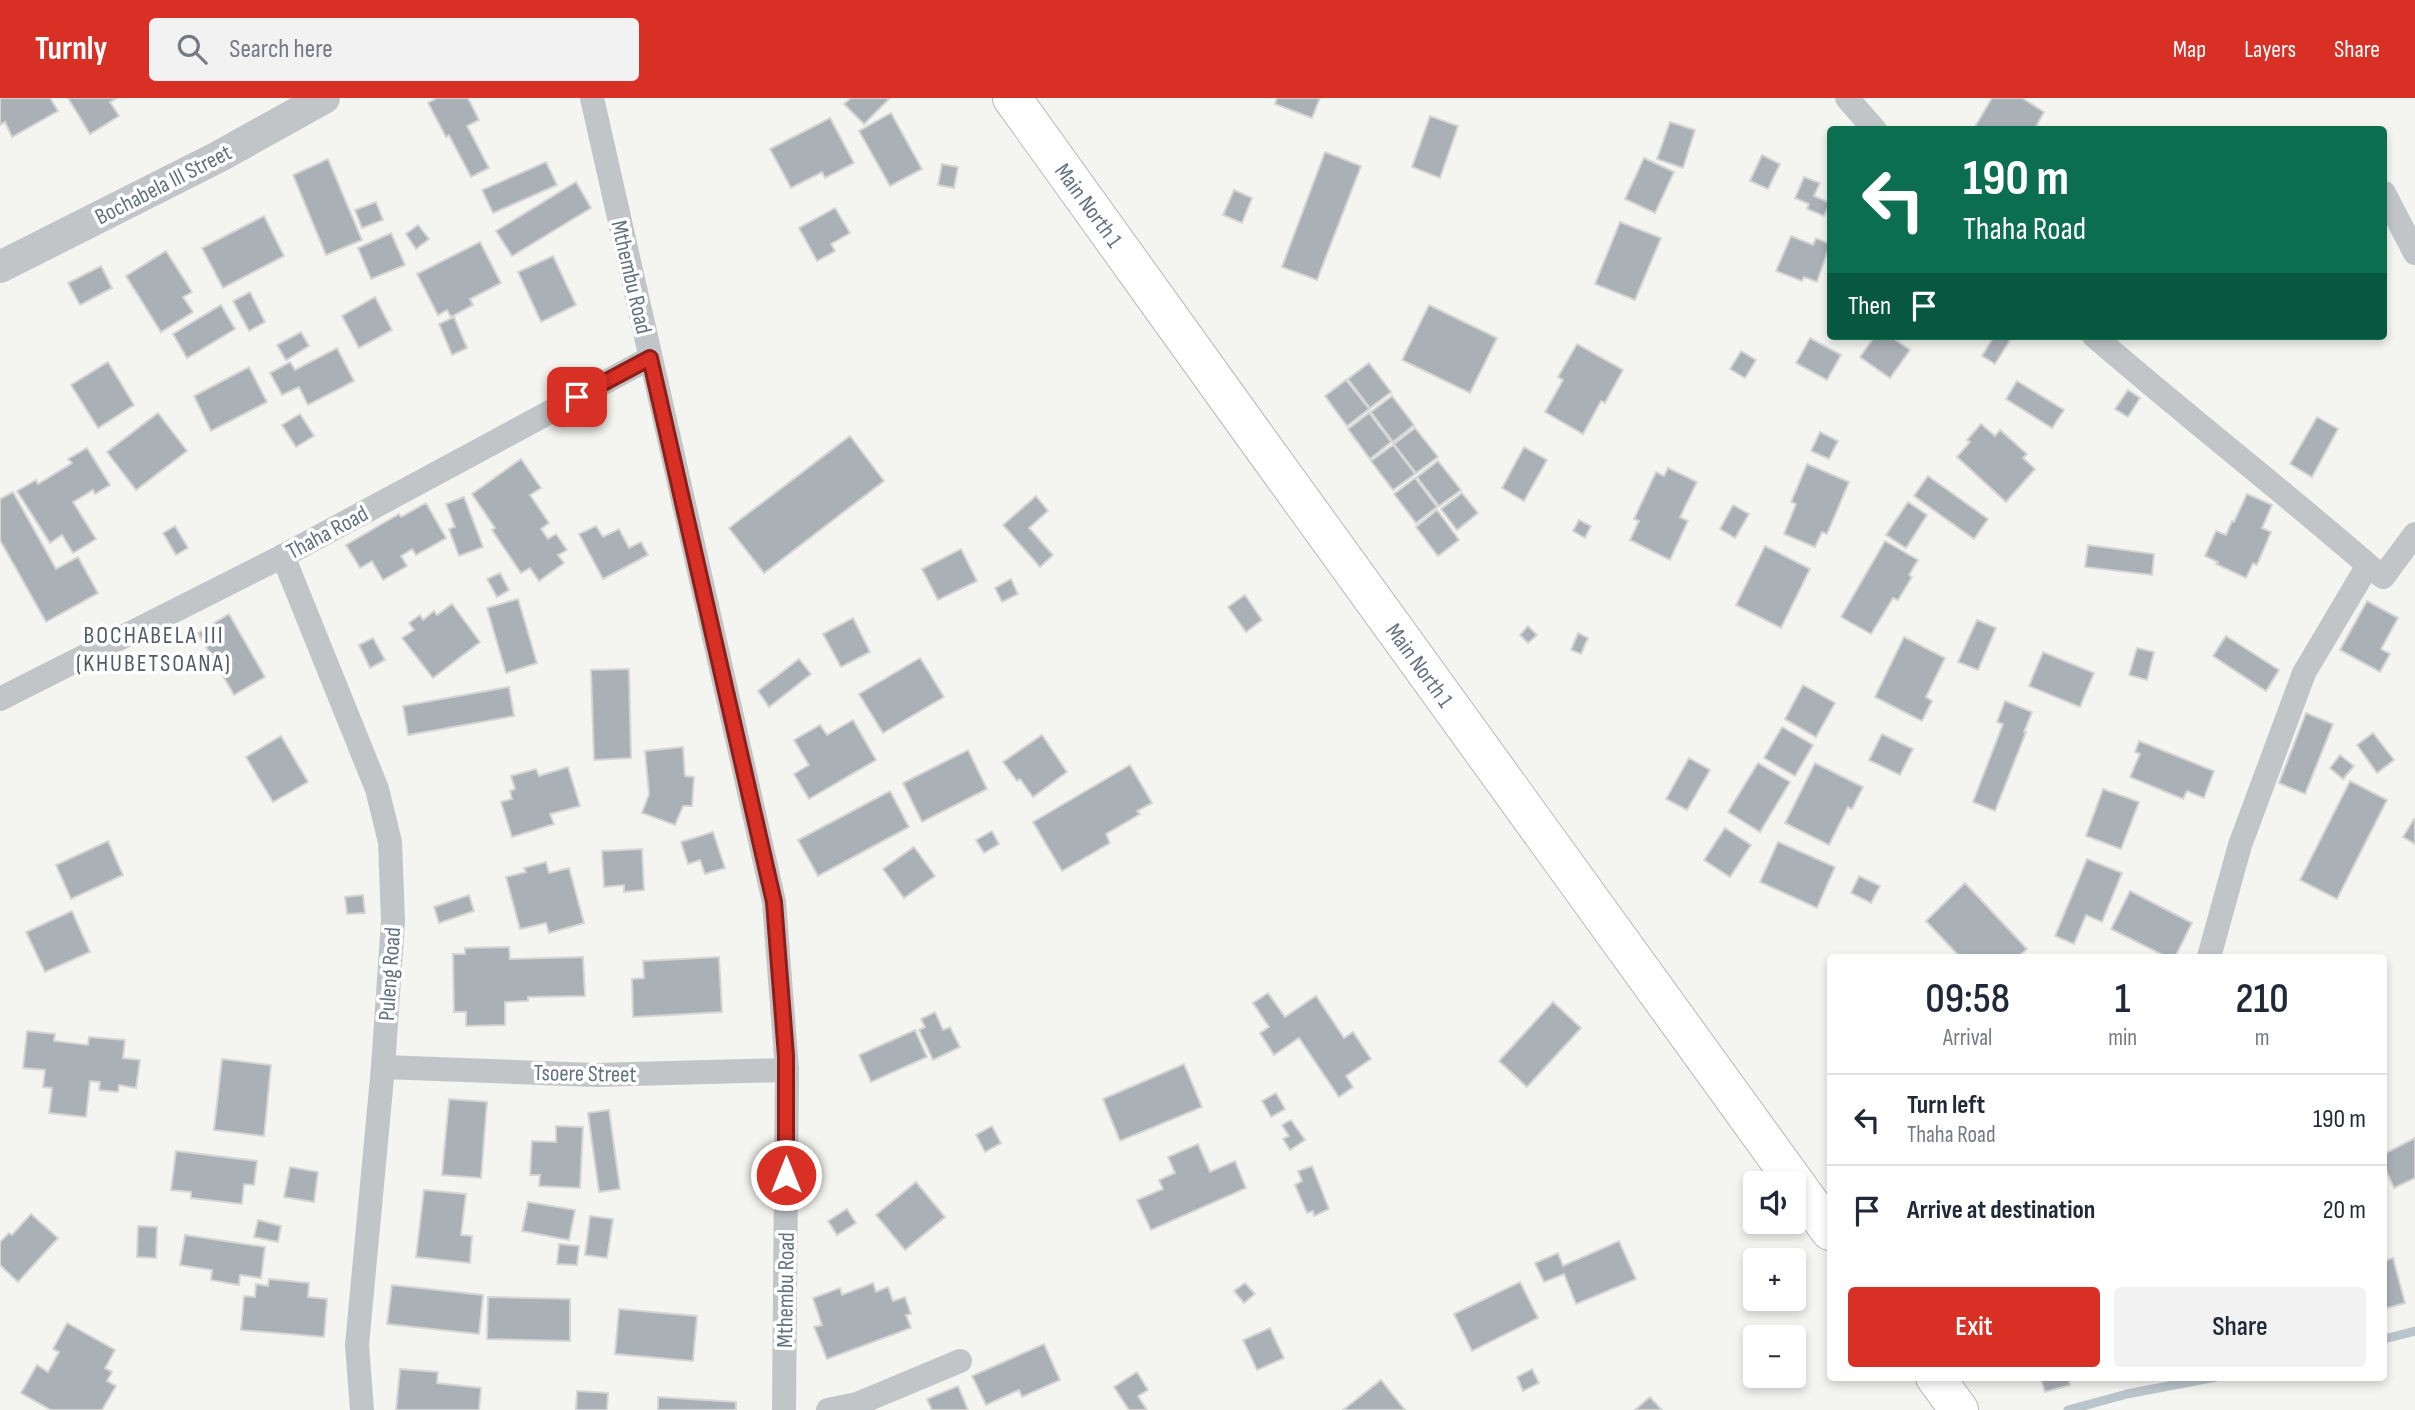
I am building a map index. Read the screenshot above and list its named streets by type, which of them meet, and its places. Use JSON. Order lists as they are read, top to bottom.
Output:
{
  "streets": {
    "main road": ["Main North 1"],
    "street": [
      "Bochabela III Street",
      "Mthembu Road",
      "Thaha Road",
      "Puleng Road",
      "Tsoere Street"
    ]
  },
  "crossings": [
    ["Mthembu Road", "Thaha Road"],
    ["Mthembu Road", "Tsoere Street"],
    ["Thaha Road", "Puleng Road"],
    ["Puleng Road", "Tsoere Street"]
  ],
  "districts": ["BOCHABELA III (KHUBETSOANA)"],
  "page": {
    "header": "Turnly",
    "search": "Search here",
    "nav": ["Map", "Layers", "Share"],
    "turn": ["190 m", "Thaha Road"],
    "then": "Then",
    "eta": [
      "09:58",
      "Arrival",
      "1",
      "min",
      "210",
      "m"
    ],
    "list": [
      {
        "name": "Turn left",
        "note": "Thaha Road",
        "value": "190 m"
      },
      {
        "name": "Arrive at destination",
        "value": "20 m"
      }
    ],
    "map_buttons": ["+", "−"],
    "buttons": ["Exit", "Share"]
  }
}
